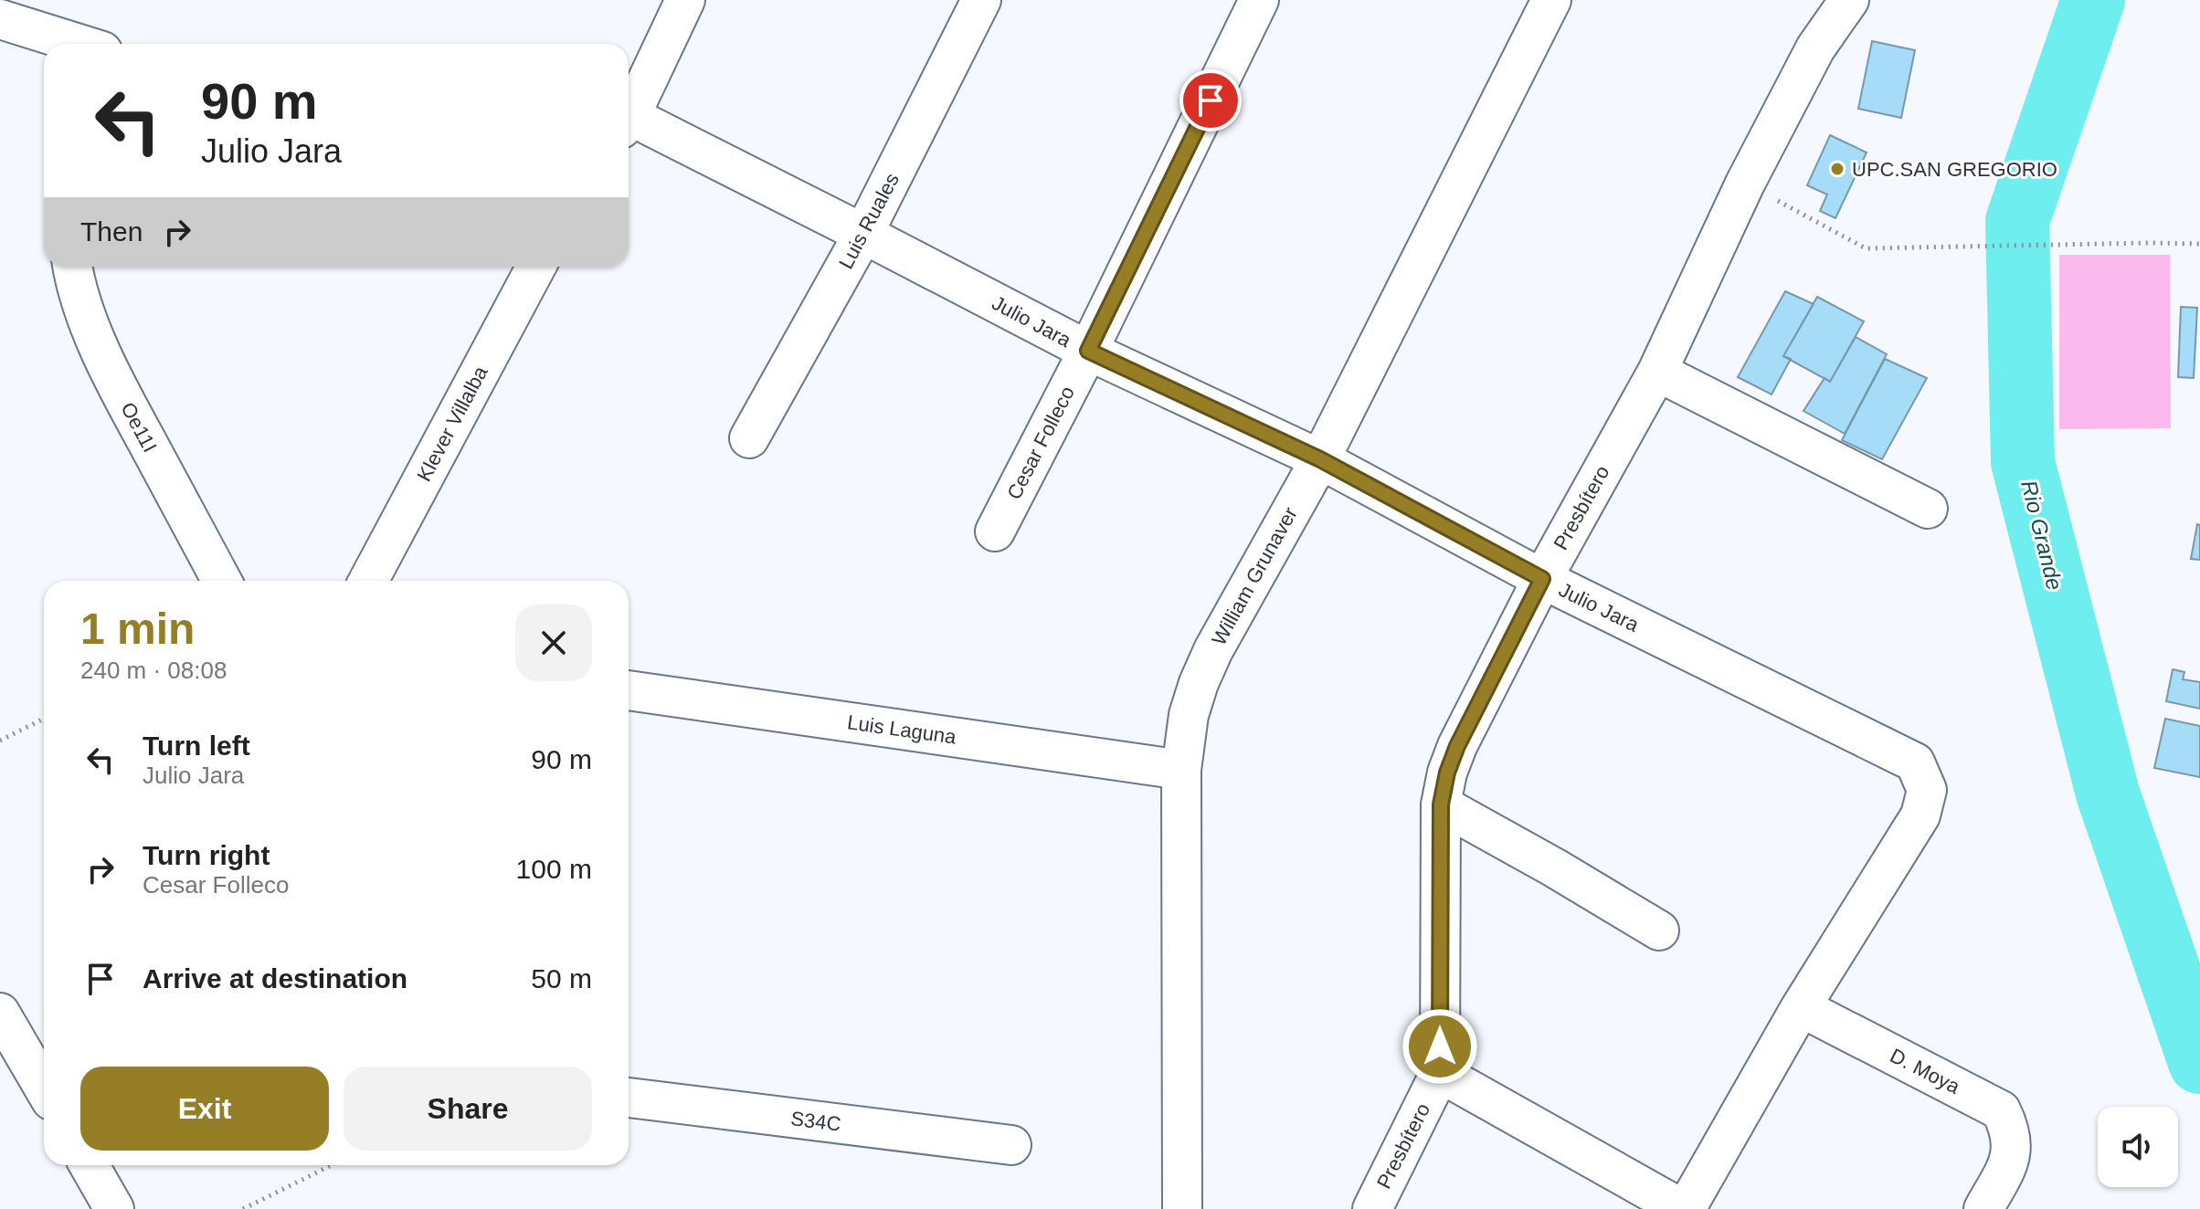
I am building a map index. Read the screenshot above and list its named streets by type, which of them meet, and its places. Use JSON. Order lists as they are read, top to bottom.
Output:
{
  "streets": {
    "street": [
      "Luis Ruales",
      "Julio Jara",
      "Klever Villalba",
      "Oe11I",
      "Cesar Folleco",
      "Presbítero",
      "William Grunaver",
      "Luis Laguna",
      "D. Moya",
      "S34C"
    ]
  },
  "crossings": [
    ["Luis Ruales", "Julio Jara"],
    ["Julio Jara", "Cesar Folleco"],
    ["Julio Jara", "Presbítero"],
    ["Julio Jara", "William Grunaver"],
    ["Julio Jara", "D. Moya"],
    ["William Grunaver", "Luis Laguna"]
  ],
  "water": ["Rio Grande"],
  "places": ["UPC.SAN GREGORIO"],
  "page": {
    "turn": ["90 m", "Julio Jara"],
    "then": "Then",
    "heading": ["1 min", "240 m · 08:08"],
    "list": [
      {
        "name": "Turn left",
        "note": "Julio Jara",
        "value": "90 m"
      },
      {
        "name": "Turn right",
        "note": "Cesar Folleco",
        "value": "100 m"
      },
      {
        "name": "Arrive at destination",
        "value": "50 m"
      }
    ],
    "buttons": ["Exit", "Share"]
  }
}
